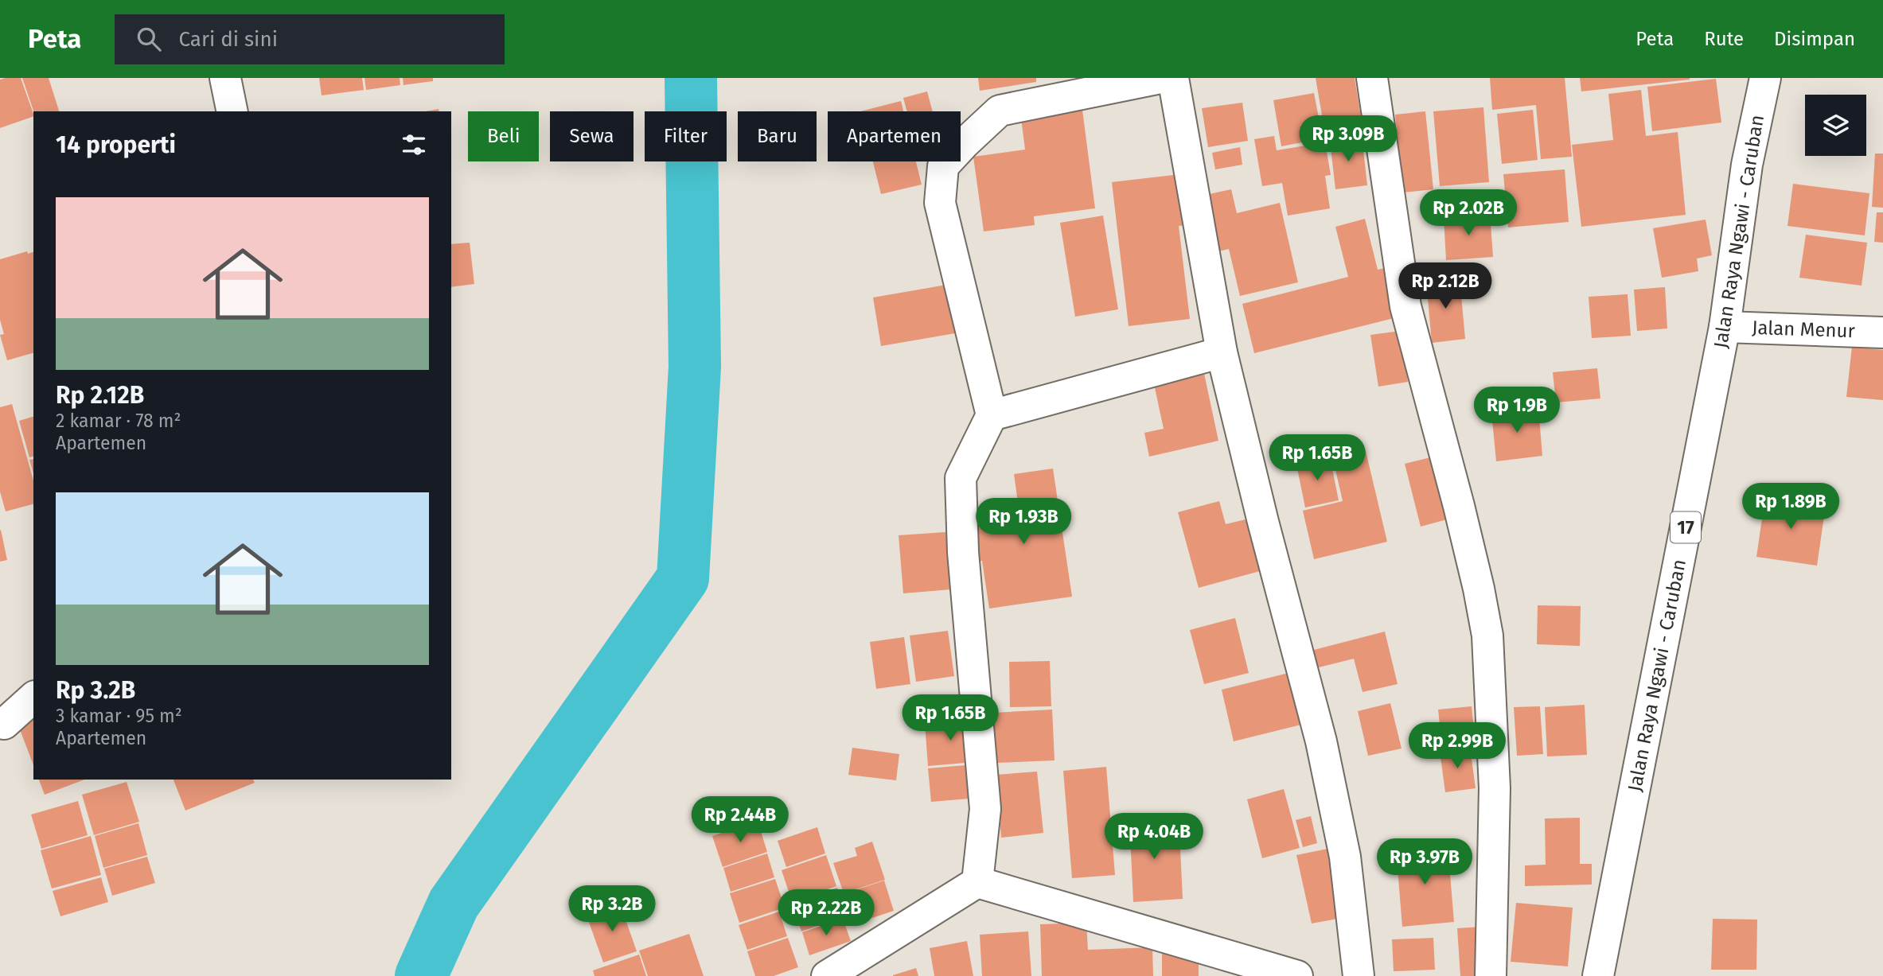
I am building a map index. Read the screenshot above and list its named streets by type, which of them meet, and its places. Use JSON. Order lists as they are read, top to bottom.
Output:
{
  "streets": {
    "main road": ["Jalan Raya Ngawi - Caruban", "Jalan Menur", "17"]
  },
  "crossings": [
    ["Jalan Raya Ngawi - Caruban", "Jalan Menur"]
  ],
  "page": {
    "header": "Peta",
    "search": "Cari di sini",
    "nav": ["Peta", "Rute", "Disimpan"],
    "chip": [
      "Beli",
      "Sewa",
      "Filter",
      "Baru",
      "Apartemen"
    ],
    "heading": "14 properti",
    "price": [
      "Rp 3.09B",
      "Rp 2.02B",
      "Rp 2.12B",
      "Rp 1.9B",
      "Rp 1.65B",
      "Rp 1.89B",
      "Rp 1.93B",
      "Rp 1.65B",
      "Rp 2.99B",
      "Rp 2.44B",
      "Rp 4.04B",
      "Rp 3.97B",
      "Rp 3.2B",
      "Rp 2.22B"
    ],
    "list": [
      {
        "name": "Rp 2.12B",
        "note": "2 kamar · 78 m² · Apartemen"
      },
      {
        "name": "Rp 3.2B",
        "note": "3 kamar · 95 m² · Apartemen"
      }
    ]
  }
}
